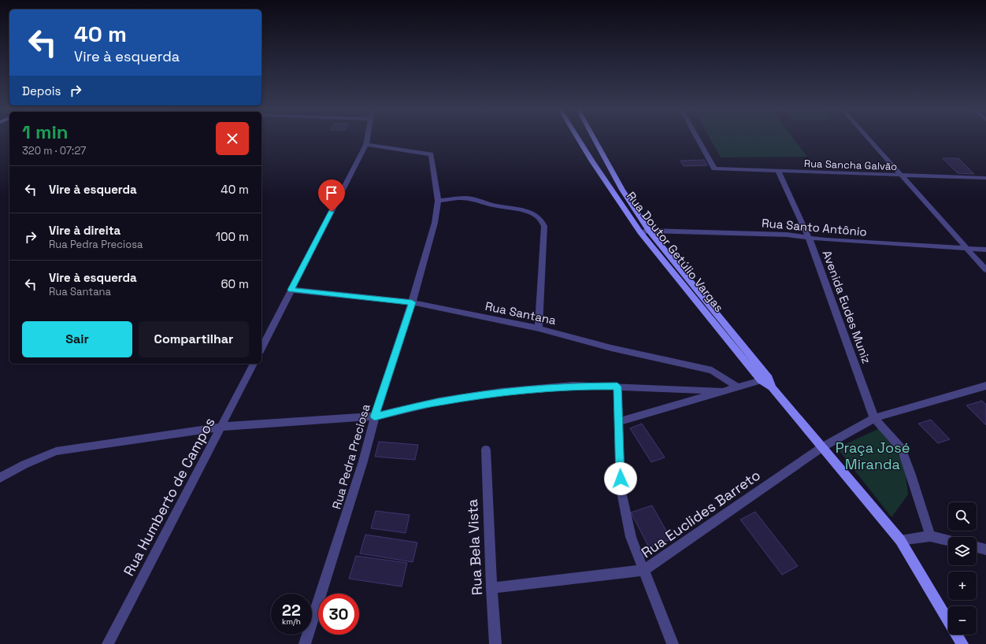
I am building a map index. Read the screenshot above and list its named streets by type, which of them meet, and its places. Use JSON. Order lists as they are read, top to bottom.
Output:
{
  "streets": {
    "main road": ["Rua Doutor Getúlio Vargas"],
    "street": [
      "Rua Sancha Galvão",
      "Rua Santo Antônio",
      "Avenida Eudes Muniz",
      "Rua Santana",
      "Rua Pedra Preciosa",
      "Rua Humberto de Campos",
      "Rua Euclides Barreto",
      "Rua Bela Vista"
    ]
  },
  "crossings": [
    ["Rua Sancha Galvão", "Avenida Eudes Muniz"],
    ["Rua Santo Antônio", "Rua Doutor Getúlio Vargas"],
    ["Rua Santo Antônio", "Avenida Eudes Muniz"],
    ["Rua Doutor Getúlio Vargas", "Rua Euclides Barreto"],
    ["Rua Santana", "Rua Pedra Preciosa"],
    ["Rua Euclides Barreto", "Rua Bela Vista"]
  ],
  "parks": ["Praça José Miranda"],
  "page": {
    "turn": ["40 m", "Vire à esquerda"],
    "then": "Depois",
    "heading": ["1 min", "320 m · 07:27"],
    "list": [
      {
        "name": "Vire à esquerda",
        "value": "40 m"
      },
      {
        "name": "Vire à direita",
        "note": "Rua Pedra Preciosa",
        "value": "100 m"
      },
      {
        "name": "Vire à esquerda",
        "note": "Rua Santana",
        "value": "60 m"
      }
    ],
    "buttons": ["Sair", "Compartilhar"],
    "map_buttons": ["+", "−"],
    "speed": "22 km/h",
    "limit": "30"
  }
}
